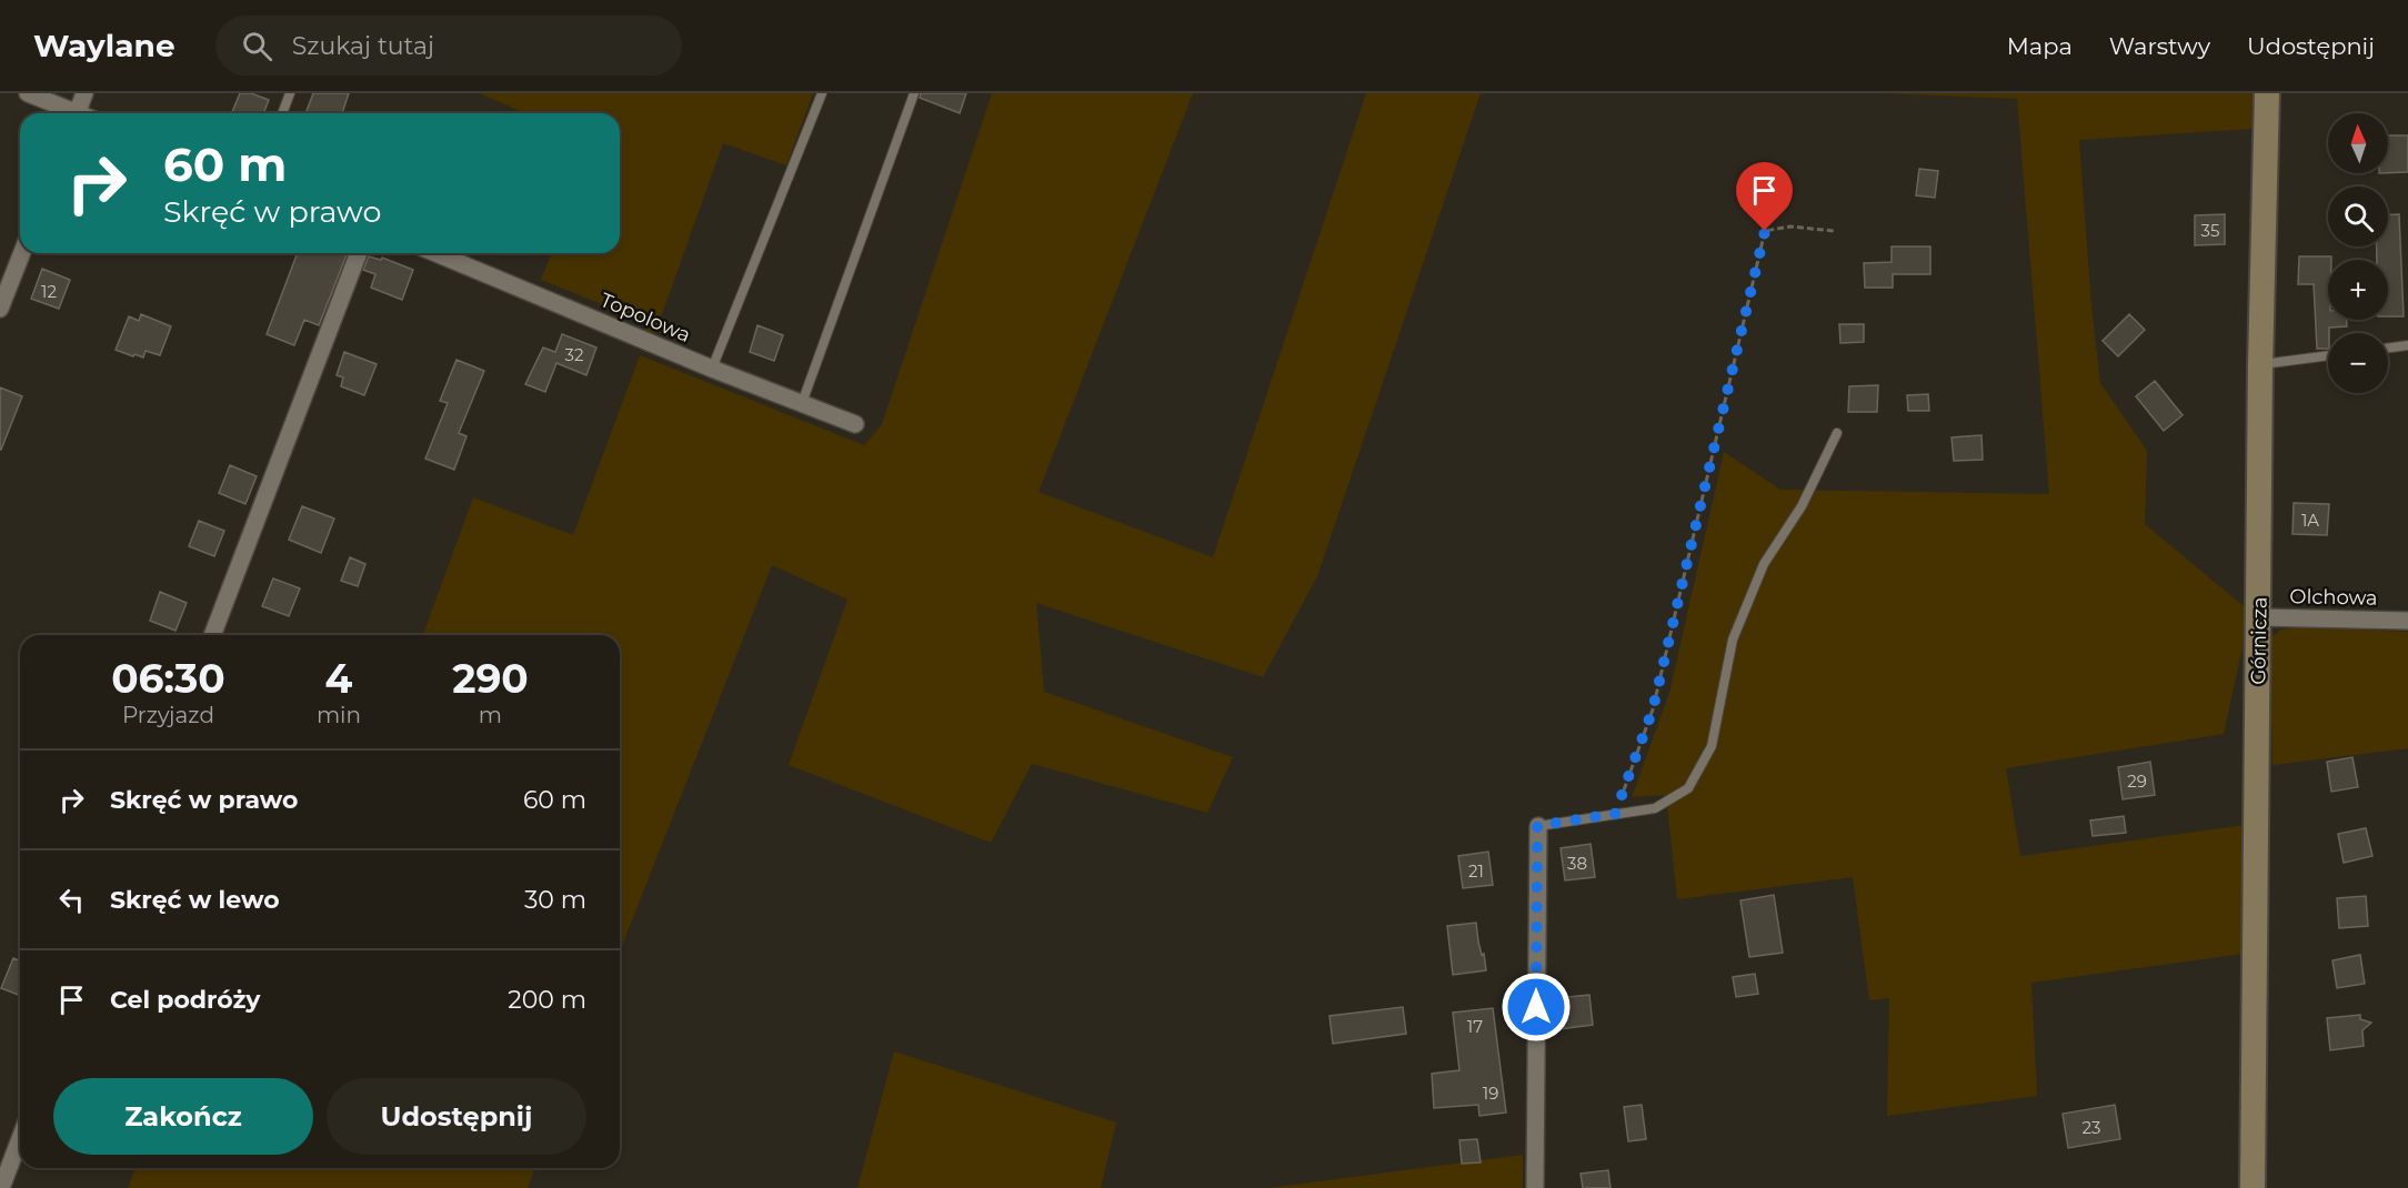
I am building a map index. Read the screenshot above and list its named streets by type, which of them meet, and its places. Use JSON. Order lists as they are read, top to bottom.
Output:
{
  "streets": {
    "street": ["Topolowa", "Olchowa", "Górnicza"]
  },
  "crossings": [
    ["Olchowa", "Górnicza"]
  ],
  "house_numbers": [
    "35",
    "12",
    "32",
    "1A",
    "29",
    "38",
    "21",
    "17",
    "19",
    "23"
  ],
  "north": "top",
  "page": {
    "header": "Waylane",
    "search": "Szukaj tutaj",
    "nav": ["Mapa", "Warstwy", "Udostępnij"],
    "map_buttons": ["+", "−"],
    "turn": ["60 m", "Skręć w prawo"],
    "eta": [
      "06:30",
      "Przyjazd",
      "4",
      "min",
      "290",
      "m"
    ],
    "list": [
      {
        "name": "Skręć w prawo",
        "value": "60 m"
      },
      {
        "name": "Skręć w lewo",
        "value": "30 m"
      },
      {
        "name": "Cel podróży",
        "value": "200 m"
      }
    ],
    "buttons": ["Zakończ", "Udostępnij"]
  }
}
